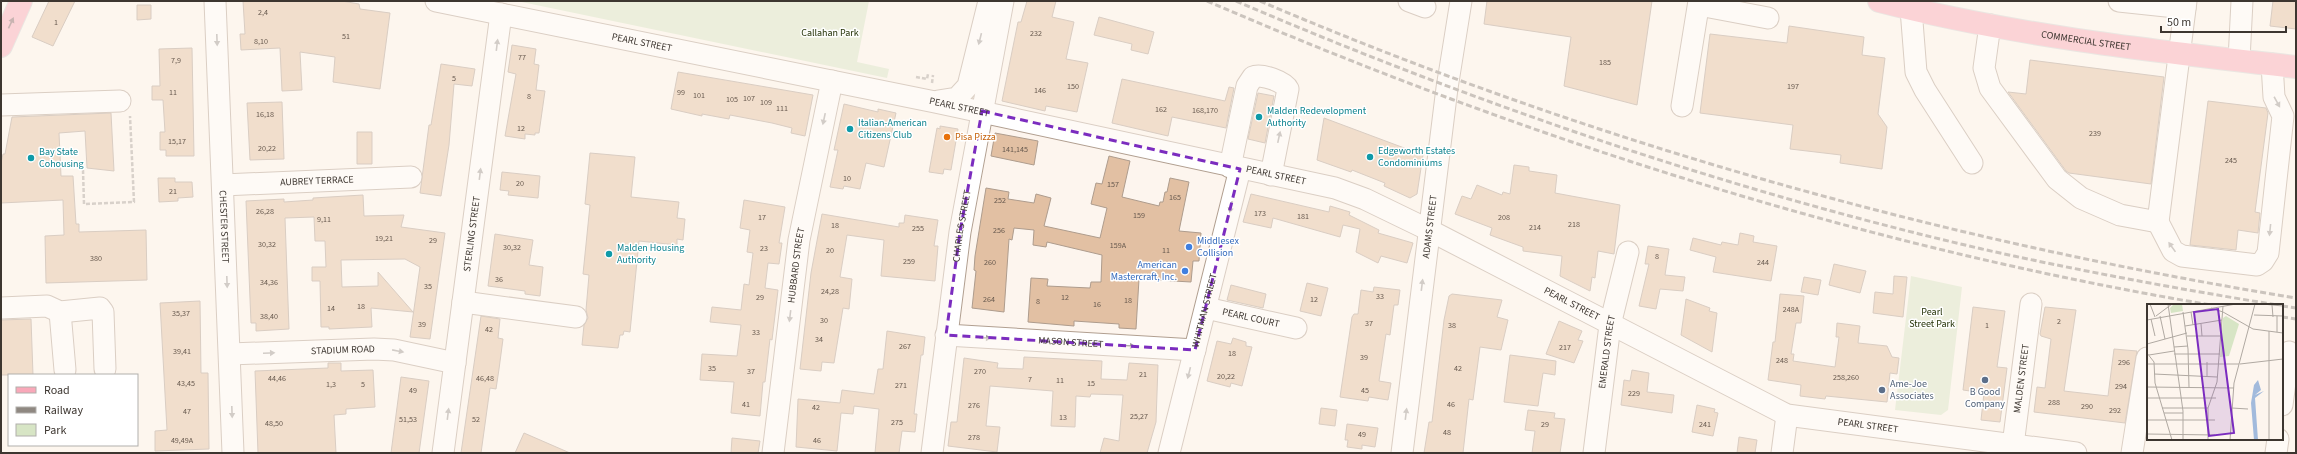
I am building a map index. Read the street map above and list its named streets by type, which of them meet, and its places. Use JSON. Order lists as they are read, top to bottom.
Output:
{
  "streets": {
    "main road": ["COMMERCIAL STREET"],
    "street": [
      "PEARL STREET",
      "AUBREY TERRACE",
      "CHARLES STREET",
      "CHESTER STREET",
      "ADAMS STREET",
      "STERLING STREET",
      "HUBBARD STREET",
      "WHITMAN STREET",
      "PEARL COURT",
      "MASON STREET",
      "STADIUM ROAD",
      "EMERALD STREET",
      "MALDEN STREET"
    ]
  },
  "crossings": [
    ["PEARL STREET", "CHARLES STREET"],
    ["PEARL STREET", "ADAMS STREET"],
    ["PEARL STREET", "STERLING STREET"],
    ["PEARL STREET", "HUBBARD STREET"],
    ["PEARL STREET", "WHITMAN STREET"],
    ["PEARL STREET", "EMERALD STREET"],
    ["PEARL STREET", "MALDEN STREET"],
    ["AUBREY TERRACE", "CHESTER STREET"],
    ["CHARLES STREET", "MASON STREET"],
    ["CHESTER STREET", "STADIUM ROAD"],
    ["STERLING STREET", "STADIUM ROAD"],
    ["WHITMAN STREET", "PEARL COURT"],
    ["WHITMAN STREET", "MASON STREET"]
  ],
  "one_way": [
    "CHESTER STREET",
    "ADAMS STREET",
    "STERLING STREET",
    "HUBBARD STREET",
    "MASON STREET",
    "STADIUM ROAD"
  ],
  "parks": ["Callahan Park", "Pearl Street Park"],
  "places": [
    "Malden Redevelopment Authority",
    "Italian-American Citizens Club",
    "Pisa Pizza",
    "Edgeworth Estates Condominiums",
    "Bay State Cohousing",
    "Middlesex Collision",
    "Malden Housing Authority",
    "American Mastercraft, Inc.",
    "B Good Company",
    "Ame-Joe Associates"
  ],
  "house_numbers": [
    "2,4",
    "1",
    "232",
    "51",
    "8,10",
    "77",
    "7,9",
    "185",
    "5",
    "150",
    "197",
    "146",
    "11",
    "99",
    "101",
    "8",
    "107",
    "105",
    "109",
    "111",
    "162",
    "168,170",
    "16,18",
    "12",
    "239",
    "15,17",
    "20,22",
    "141,145",
    "245",
    "10",
    "20",
    "157",
    "21",
    "165",
    "252",
    "26,28",
    "173",
    "159",
    "181",
    "17",
    "208",
    "9,11",
    "218",
    "18",
    "214",
    "255",
    "256",
    "19,21",
    "29",
    "30,32",
    "159A",
    "30,32",
    "23",
    "20",
    "11",
    "8",
    "380",
    "259",
    "260",
    "244",
    "36",
    "34,36",
    "35",
    "24,28",
    "33",
    "29",
    "12",
    "264",
    "12",
    "18",
    "8",
    "16",
    "18",
    "14",
    "248A",
    "35,37",
    "38,40",
    "30",
    "2",
    "37",
    "39",
    "38",
    "1",
    "42",
    "33",
    "34",
    "267",
    "217",
    "39,41",
    "18",
    "39",
    "248",
    "296",
    "35",
    "42",
    "37",
    "270",
    "21",
    "20,22",
    "258,260",
    "44,46",
    "46,48",
    "7",
    "11",
    "43,45",
    "15",
    "1,3",
    "5",
    "271",
    "294",
    "49",
    "45",
    "229",
    "288",
    "41",
    "46",
    "276",
    "290",
    "42",
    "292",
    "47",
    "25,27",
    "13",
    "51,53",
    "52",
    "275",
    "48,50",
    "29",
    "241",
    "48",
    "49",
    "278",
    "49,49A",
    "46"
  ],
  "legend": ["Road", "Railway", "Park"],
  "scale_bar": "50 m"
}
